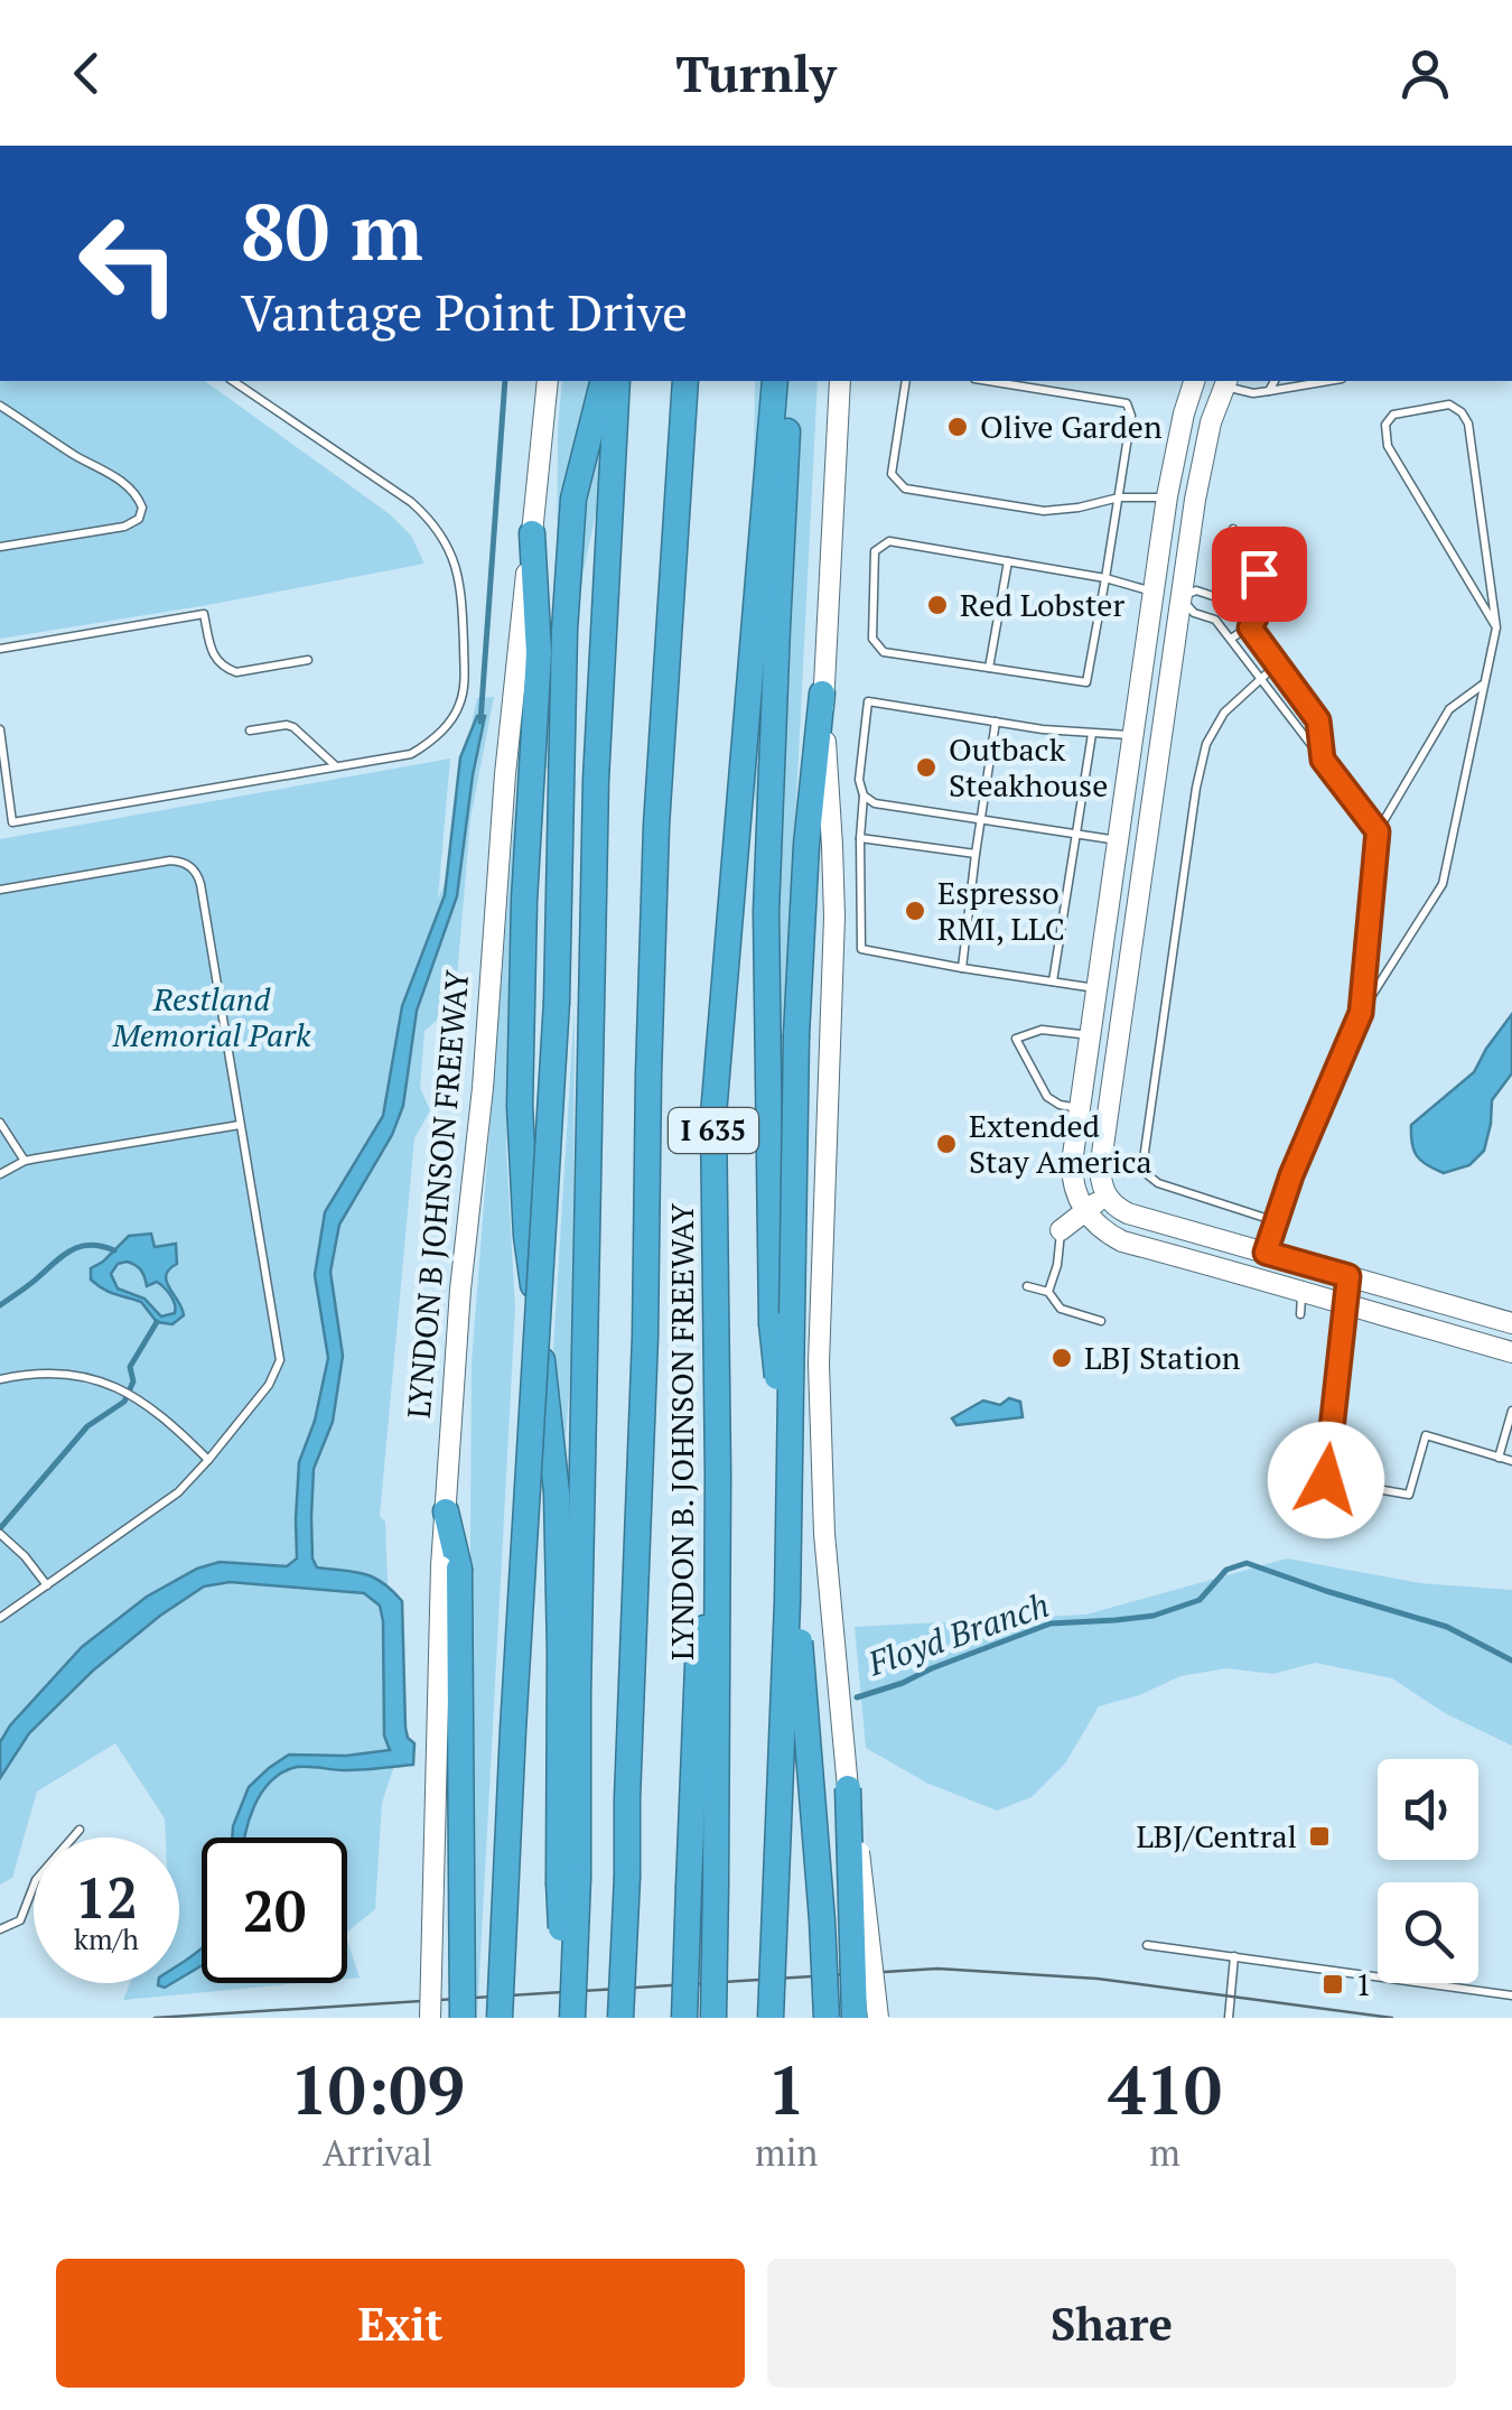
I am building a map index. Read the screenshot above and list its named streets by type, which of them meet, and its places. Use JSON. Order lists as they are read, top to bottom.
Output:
{
  "streets": {
    "highway": ["I 635", "LYNDON B. JOHNSON FREEWAY"],
    "main road": ["LYNDON B JOHNSON FREEWAY"]
  },
  "water": ["Floyd Branch"],
  "parks": ["Restland Memorial Park"],
  "places": {
    "other": [
      "Olive Garden",
      "Red Lobster",
      "Outback Steakhouse",
      "Espresso RMI, LLC",
      "Extended Stay America",
      "LBJ Station"
    ],
    "transit": ["LBJ/Central", "1"]
  },
  "page": {
    "header": "Turnly",
    "turn": ["80 m", "Vantage Point Drive"],
    "speed": "12 km/h",
    "limit": "20",
    "eta": [
      "10:09",
      "Arrival",
      "1",
      "min",
      "410",
      "m"
    ],
    "buttons": ["Exit", "Share"]
  }
}
